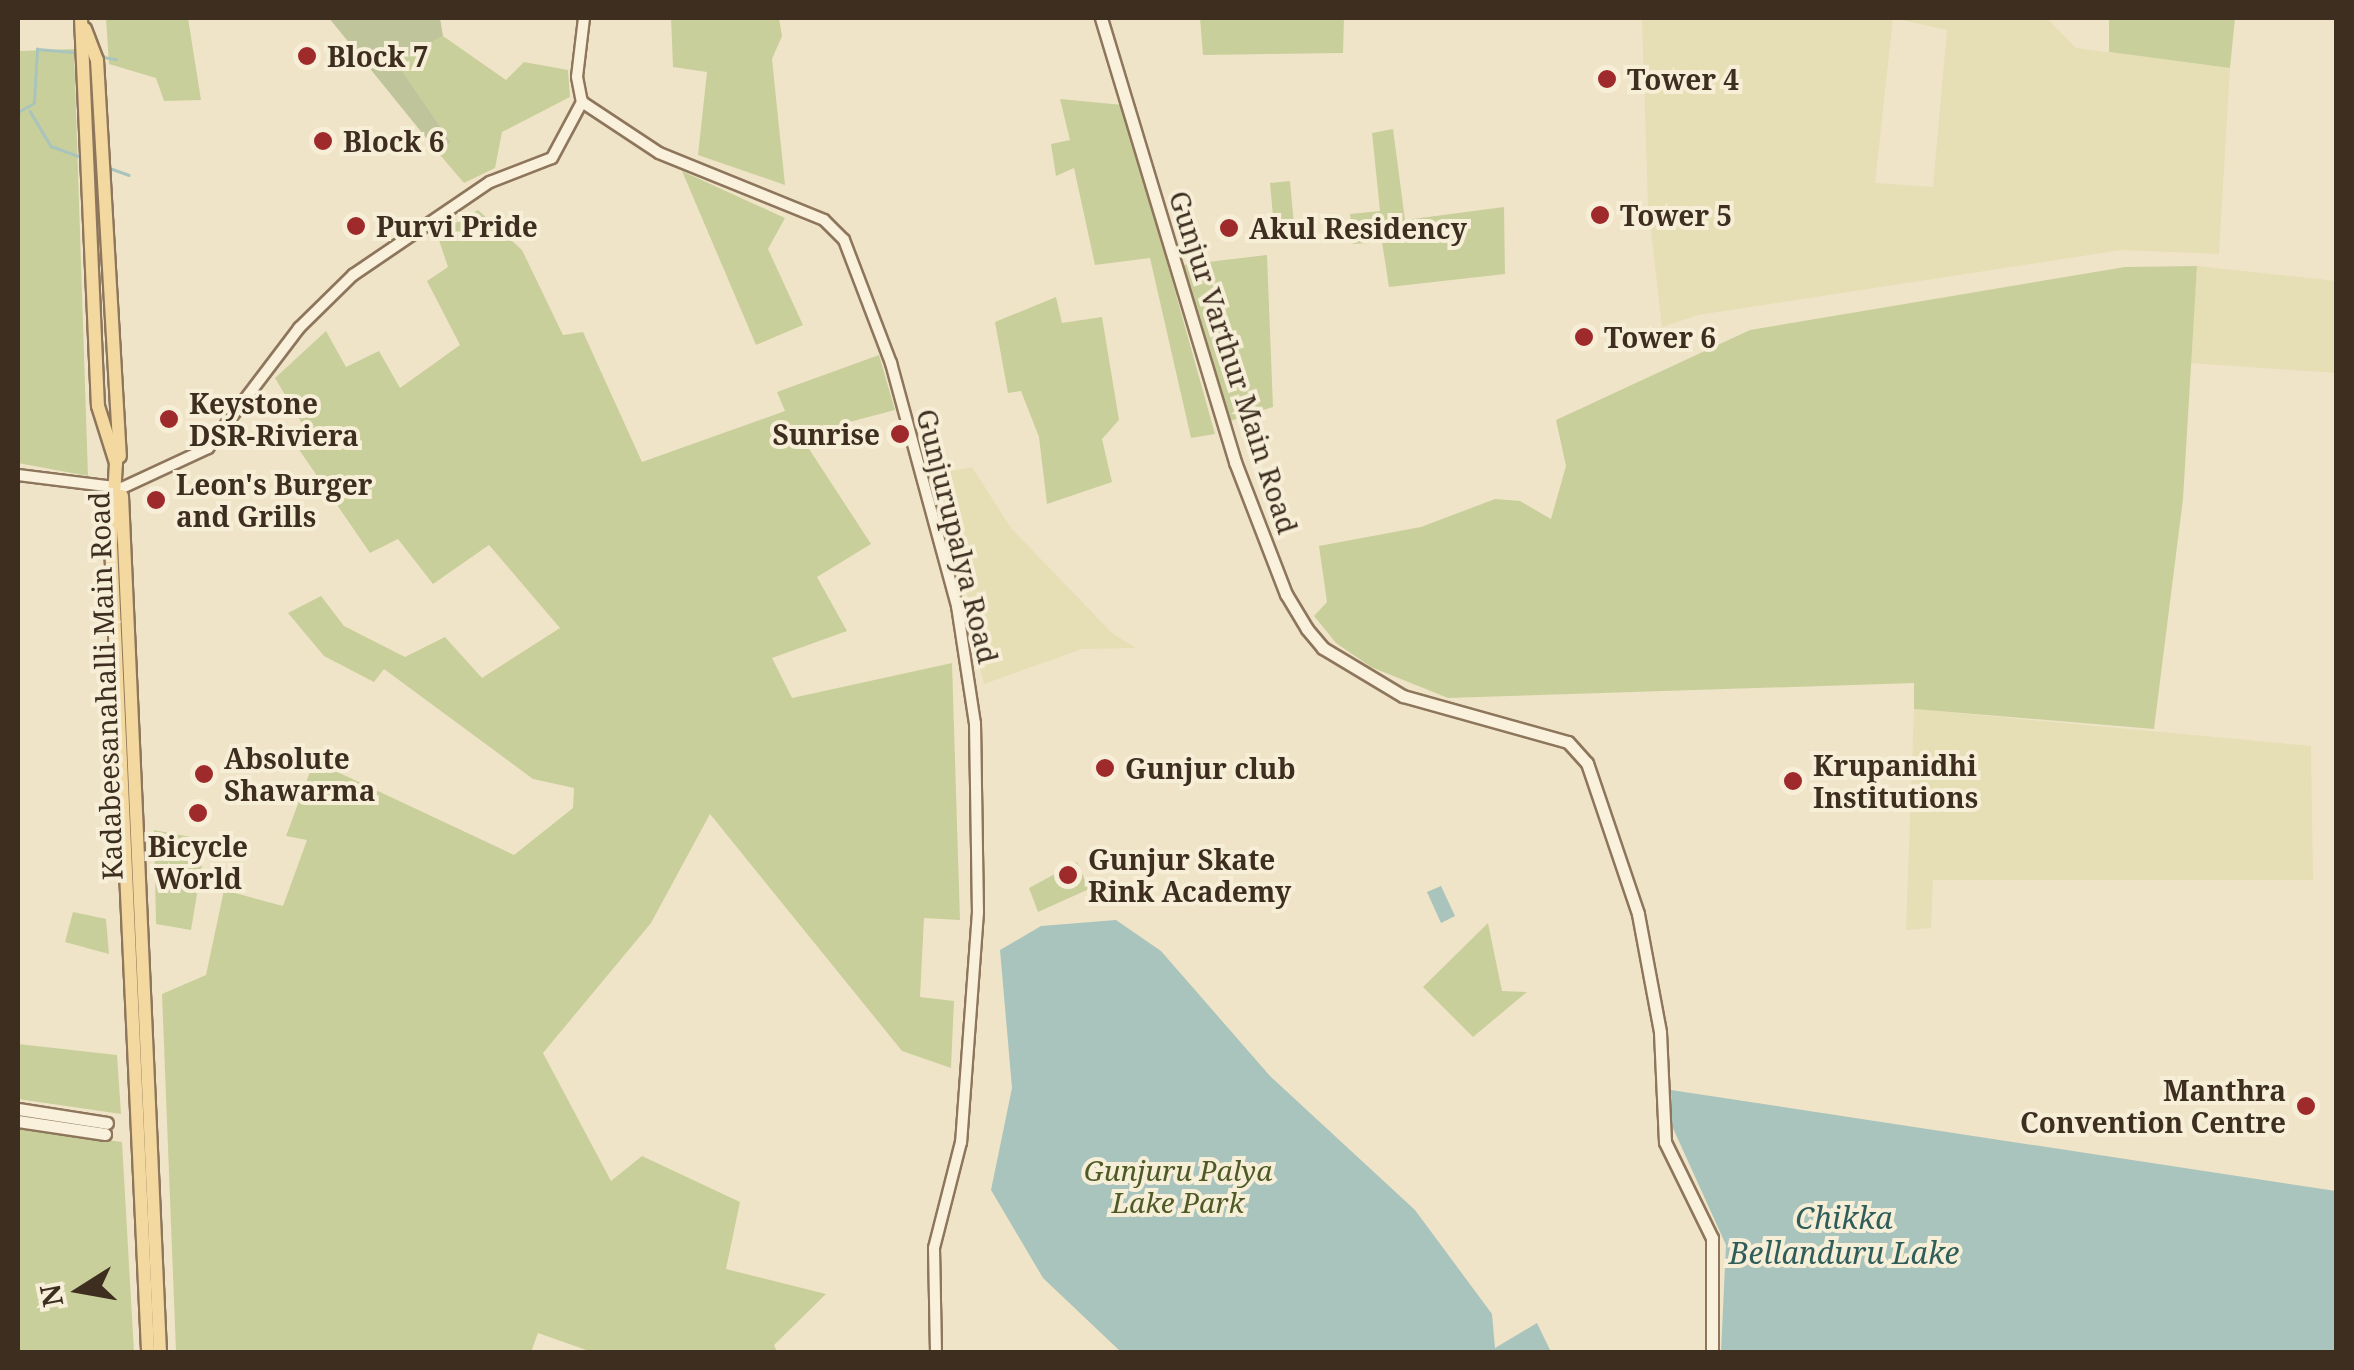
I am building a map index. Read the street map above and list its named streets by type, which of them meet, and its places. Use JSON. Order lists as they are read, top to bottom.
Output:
{
  "streets": {
    "main road": ["Gunjur Varthur Main Road", "Kadabeesanahalli Main Road"],
    "street": ["Gunjurupalya Road"]
  },
  "water": ["Chikka Bellanduru Lake"],
  "parks": ["Gunjuru Palya Lake Park"],
  "places": [
    "Block 7",
    "Tower 4",
    "Block 6",
    "Tower 5",
    "Purvi Pride",
    "Akul Residency",
    "Tower 6",
    "Keystone DSR-Riviera",
    "Sunrise",
    "Leon's Burger and Grills",
    "Gunjur club",
    "Absolute Shawarma",
    "Krupanidhi Institutions",
    "Bicycle World",
    "Gunjur Skate Rink Academy",
    "Manthra Convention Centre"
  ],
  "north": "left"
}
